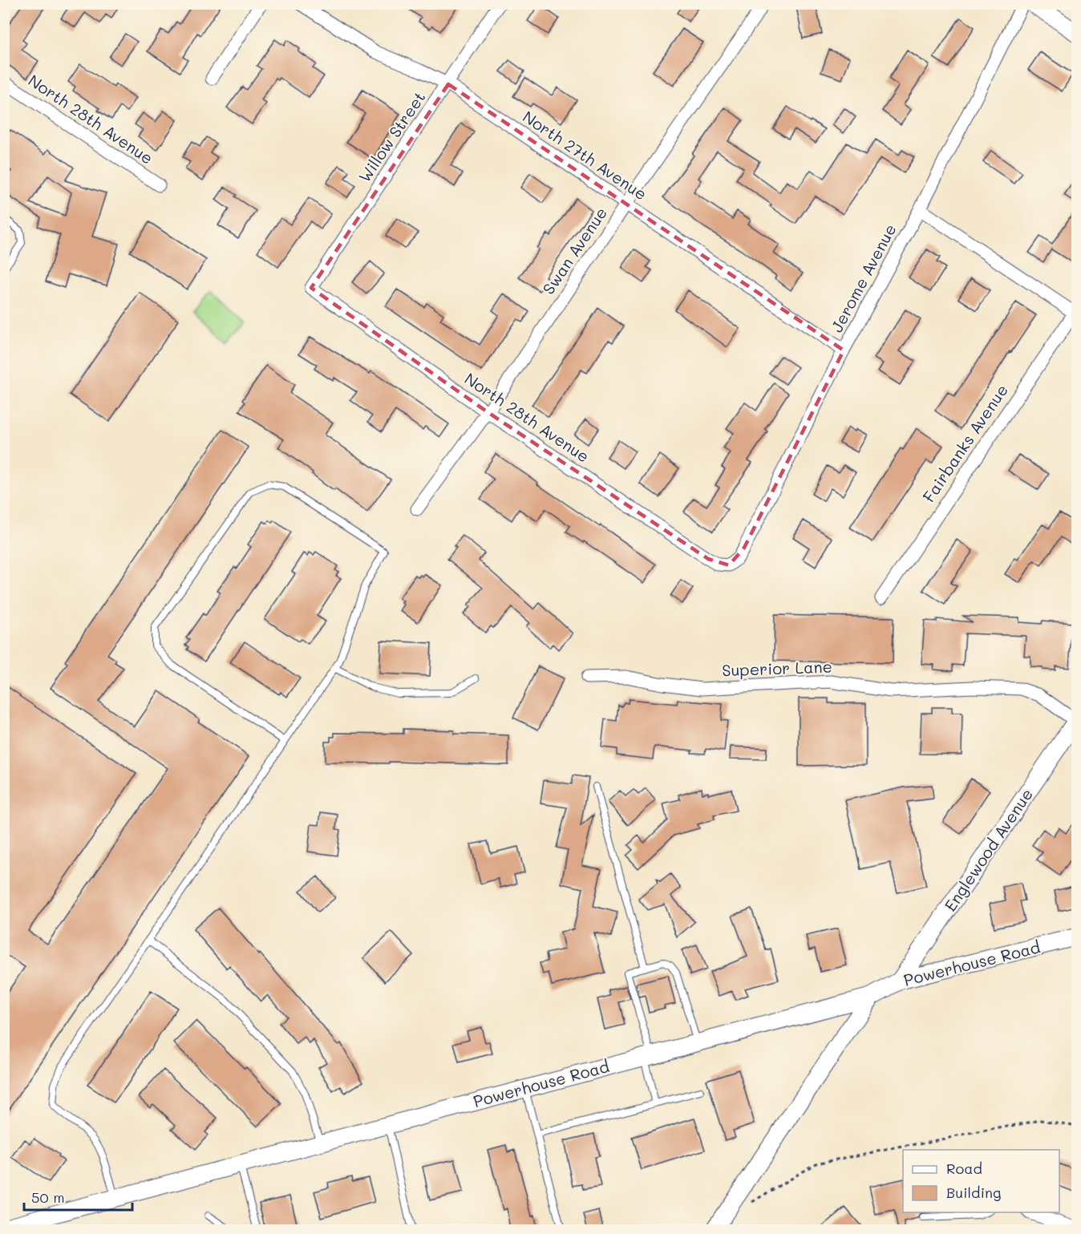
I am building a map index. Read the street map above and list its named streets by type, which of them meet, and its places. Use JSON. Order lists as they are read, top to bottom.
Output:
{
  "streets": {
    "street": [
      "North 28th Avenue",
      "Willow Street",
      "North 27th Avenue",
      "Swan Avenue",
      "Jerome Avenue",
      "Fairbanks Avenue",
      "Superior Lane",
      "Englewood Avenue",
      "Powerhouse Road"
    ]
  },
  "crossings": [
    ["North 28th Avenue", "Willow Street"],
    ["North 28th Avenue", "Swan Avenue"],
    ["North 28th Avenue", "Jerome Avenue"],
    ["Willow Street", "North 27th Avenue"],
    ["North 27th Avenue", "Swan Avenue"],
    ["North 27th Avenue", "Jerome Avenue"],
    ["Superior Lane", "Englewood Avenue"],
    ["Englewood Avenue", "Powerhouse Road"]
  ],
  "legend": ["Road", "Building"],
  "scale_bar": "50 m"
}
